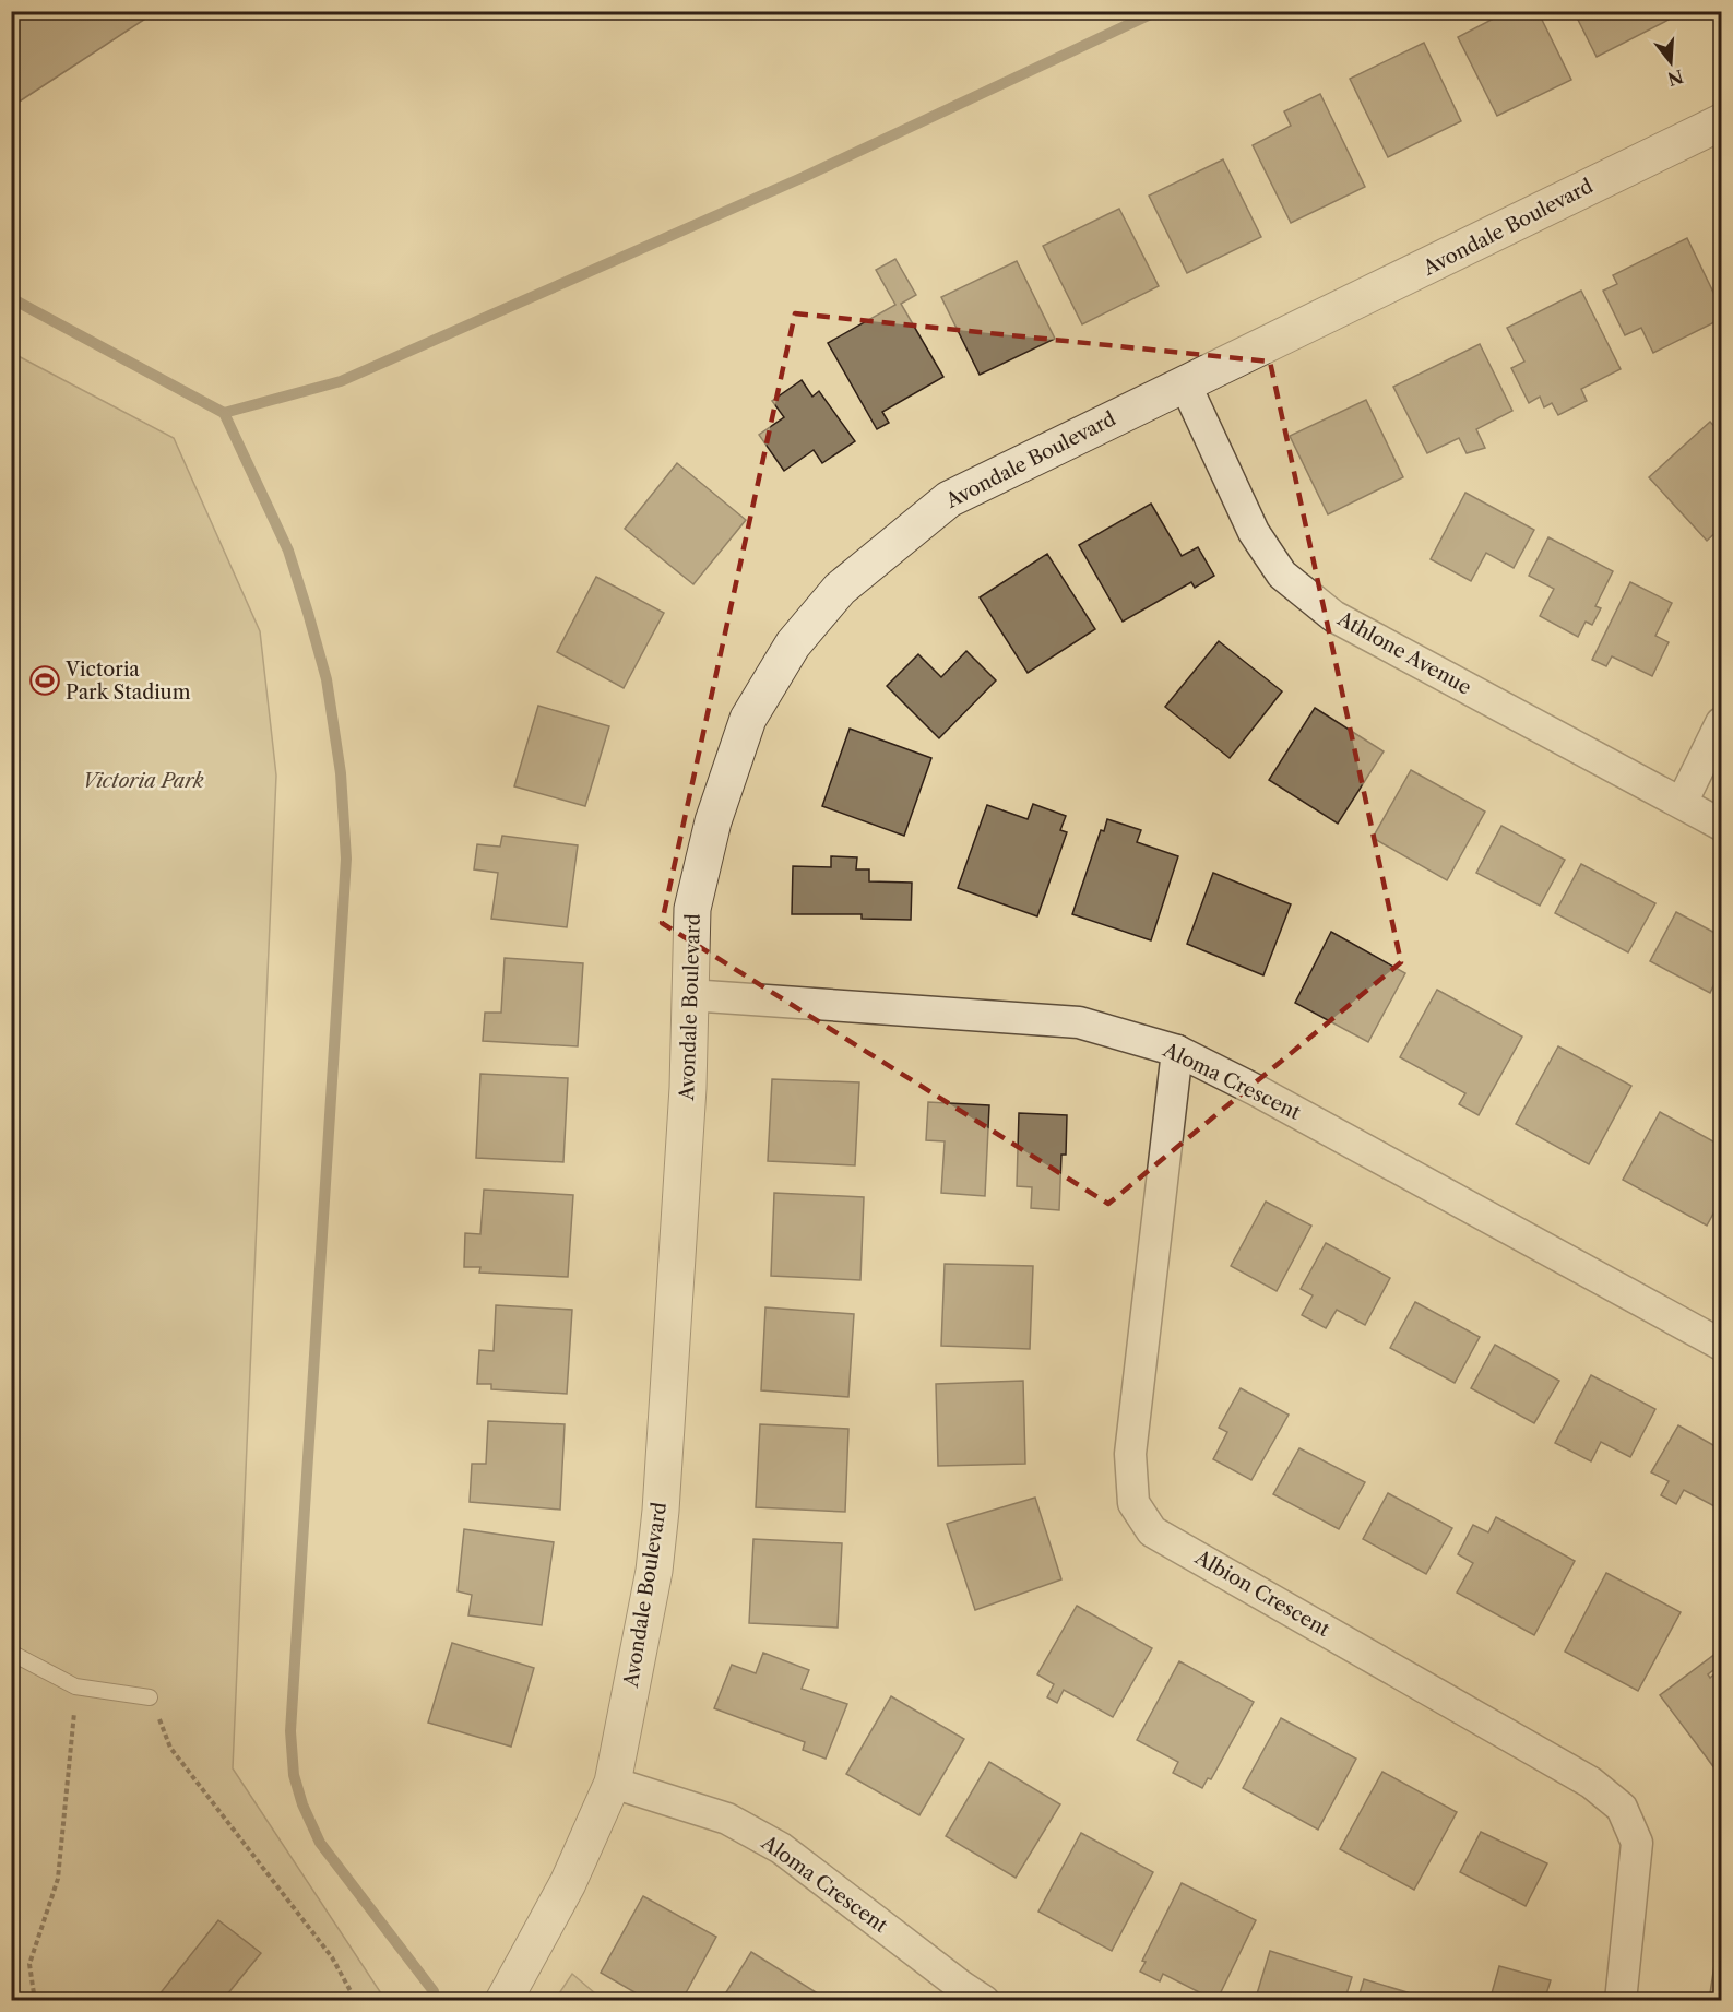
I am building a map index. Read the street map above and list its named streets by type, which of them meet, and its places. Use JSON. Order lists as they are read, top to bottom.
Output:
{
  "streets": {
    "street": [
      "Avondale Boulevard",
      "Athlone Avenue",
      "Aloma Crescent",
      "Albion Crescent"
    ]
  },
  "crossings": [
    ["Avondale Boulevard", "Athlone Avenue"],
    ["Avondale Boulevard", "Aloma Crescent"],
    ["Aloma Crescent", "Albion Crescent"]
  ],
  "parks": ["Victoria Park"],
  "places": {
    "sports": ["Victoria Park Stadium"]
  },
  "north": "bottom"
}
